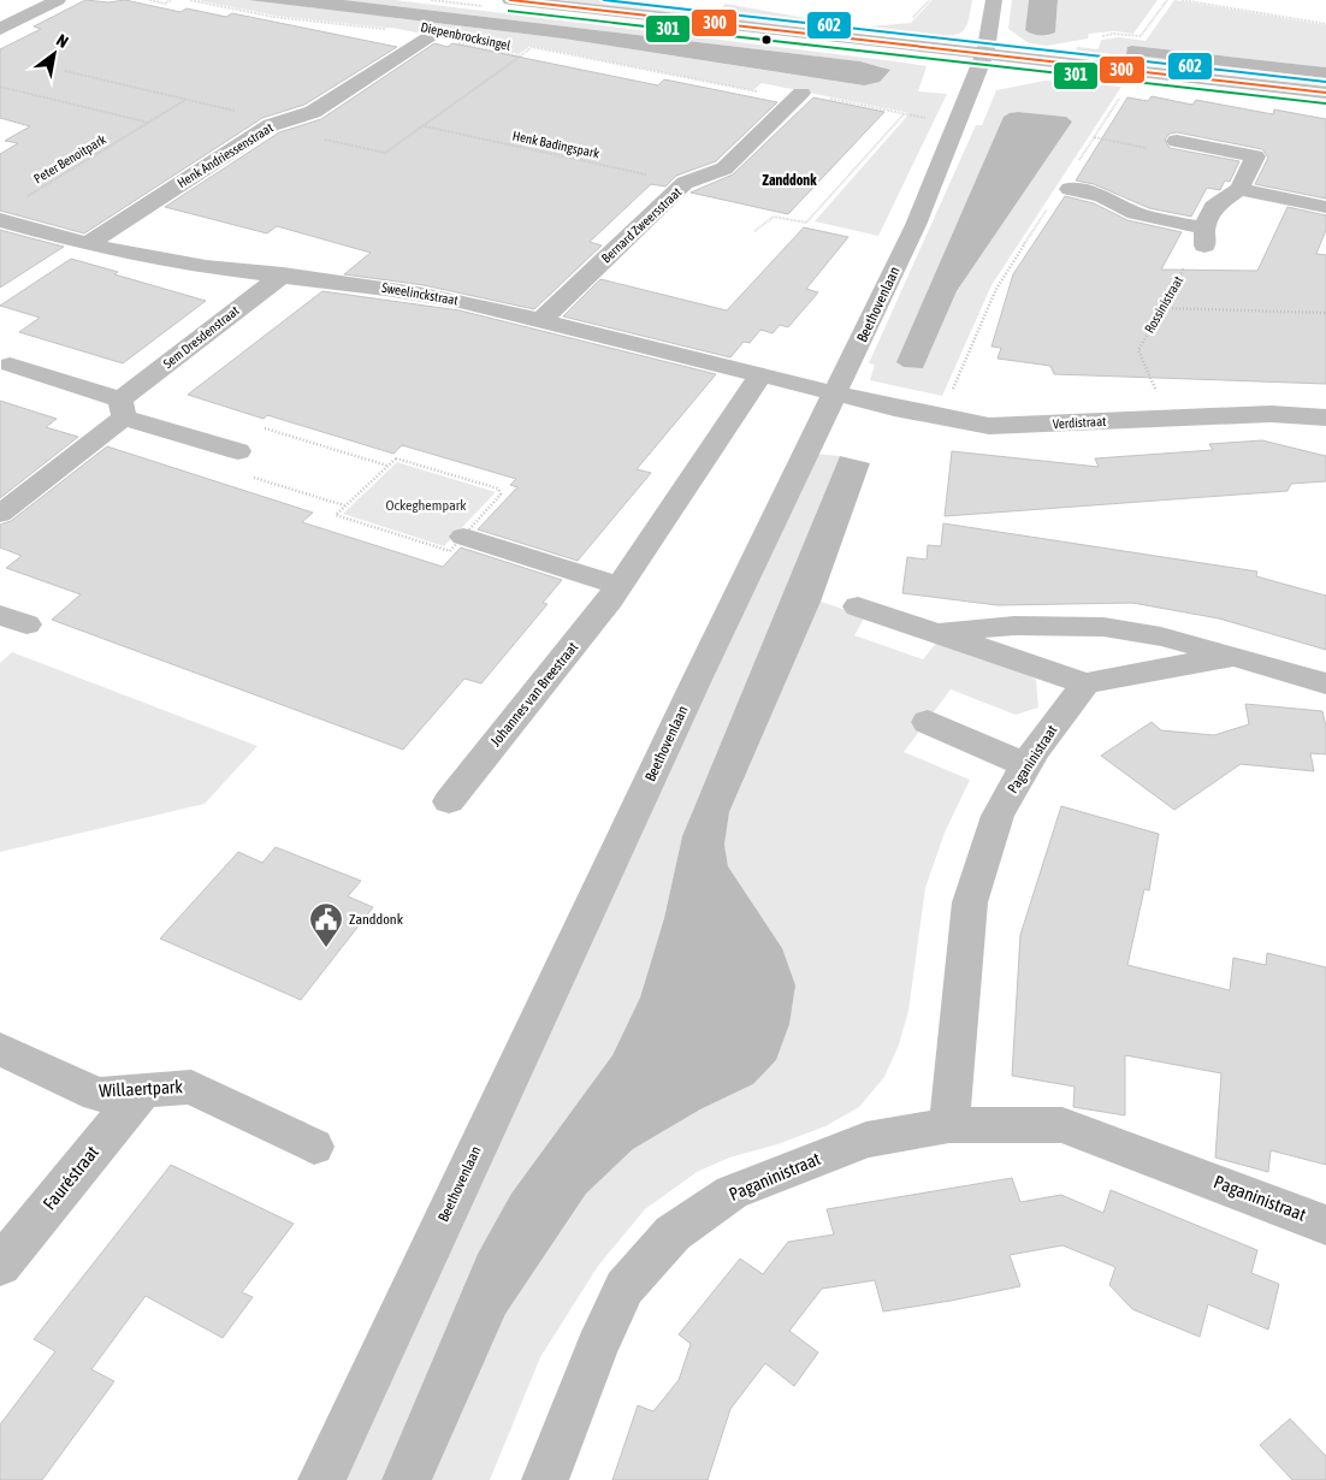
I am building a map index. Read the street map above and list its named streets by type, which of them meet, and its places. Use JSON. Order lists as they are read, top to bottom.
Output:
{
  "streets": {
    "street": [
      "Henk Andriessenstraat",
      "Bernard Zweersstraat",
      "Sweelinckstraat",
      "Beethovenlaan",
      "Sem Dresdenstraat",
      "Verdistraat",
      "Johannes van Breestraat",
      "Paganinistraat",
      "Willaertpark",
      "Fauréstraat"
    ],
    "path": [
      "Diepenbrocksingel",
      "Henk Badingspark",
      "Peter Benoitpark",
      "Rossinistraat"
    ]
  },
  "crossings": [
    ["Diepenbrocksingel", "Henk Andriessenstraat"],
    ["Diepenbrocksingel", "Bernard Zweersstraat"],
    ["Henk Badingspark", "Bernard Zweersstraat"],
    ["Henk Andriessenstraat", "Sweelinckstraat"],
    ["Bernard Zweersstraat", "Sweelinckstraat"],
    ["Sweelinckstraat", "Beethovenlaan"],
    ["Sweelinckstraat", "Sem Dresdenstraat"],
    ["Sweelinckstraat", "Verdistraat"],
    ["Sweelinckstraat", "Johannes van Breestraat"],
    ["Beethovenlaan", "Verdistraat"],
    ["Rossinistraat", "Verdistraat"],
    ["Willaertpark", "Fauréstraat"]
  ],
  "districts": ["Zanddonk"],
  "parks": ["Ockeghempark"],
  "places": {
    "public building": ["Zanddonk"]
  },
  "lines": ["transit line 300", "transit line 602", "transit line 301"],
  "north": "top right"
}
